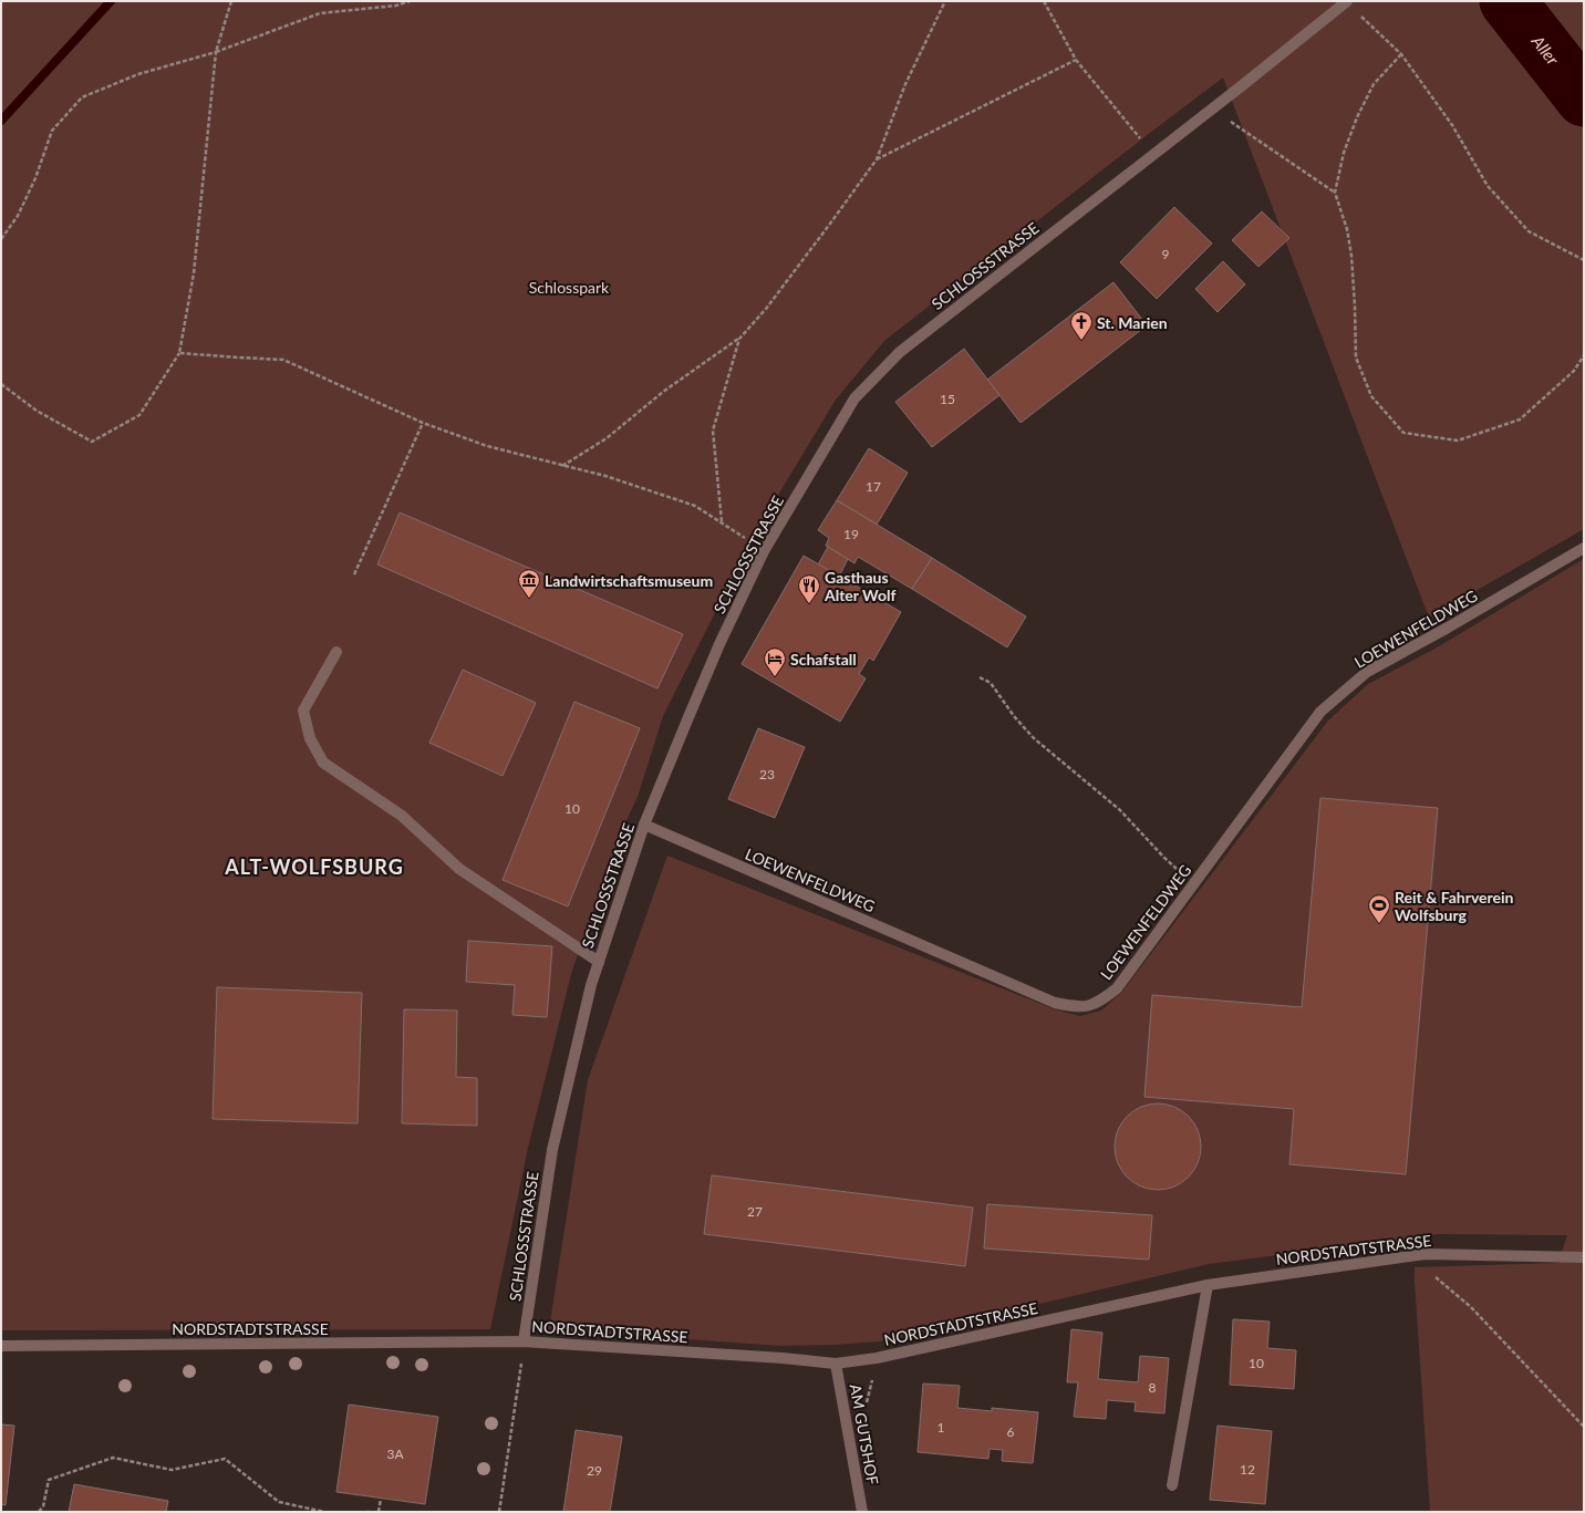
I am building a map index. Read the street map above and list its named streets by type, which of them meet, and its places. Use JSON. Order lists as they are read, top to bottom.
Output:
{
  "streets": {
    "street": [
      "SCHLOSSSTRASSE",
      "LOEWENFELDWEG",
      "NORDSTADTSTRASSE",
      "AM GUTSHOF"
    ]
  },
  "crossings": [
    ["SCHLOSSSTRASSE", "LOEWENFELDWEG"],
    ["SCHLOSSSTRASSE", "NORDSTADTSTRASSE"],
    ["NORDSTADTSTRASSE", "AM GUTSHOF"]
  ],
  "districts": ["ALT-WOLFSBURG"],
  "water": ["Aller"],
  "parks": ["Schlosspark"],
  "places": {
    "church": ["St. Marien"],
    "museum": ["Landwirtschaftsmuseum"],
    "restaurant": ["Gasthaus Alter Wolf"],
    "hotel": ["Schafstall"],
    "sports": ["Reit & Fahrverein Wolfsburg"]
  },
  "house_numbers": [
    "9",
    "15",
    "17",
    "19",
    "23",
    "10",
    "27",
    "10",
    "8",
    "1",
    "6",
    "3A",
    "12",
    "29"
  ]
}
